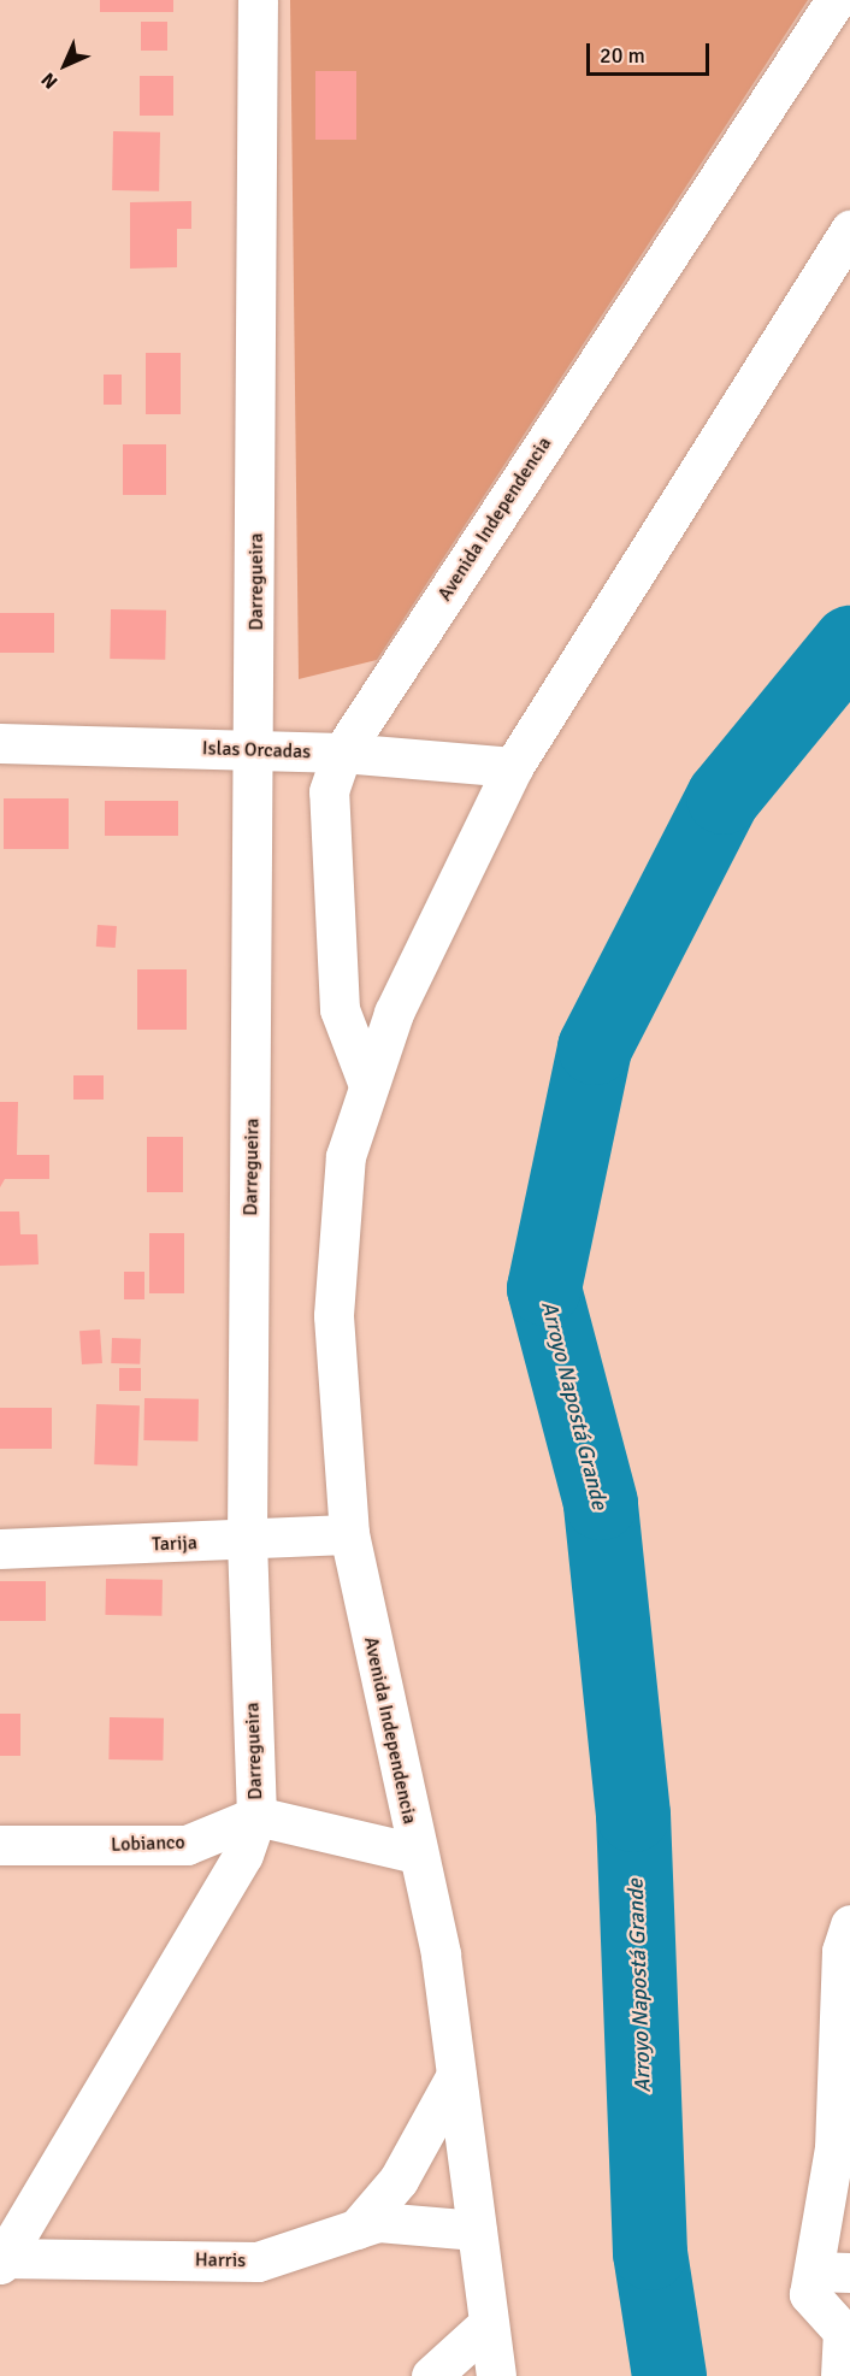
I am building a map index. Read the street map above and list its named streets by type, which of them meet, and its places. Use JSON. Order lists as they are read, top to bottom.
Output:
{
  "streets": {
    "street": [
      "Avenida Independencia",
      "Darregueira",
      "Islas Orcadas",
      "Tarija",
      "Lobianco",
      "Harris"
    ]
  },
  "crossings": [
    ["Avenida Independencia", "Islas Orcadas"],
    ["Avenida Independencia", "Tarija"],
    ["Avenida Independencia", "Harris"],
    ["Darregueira", "Islas Orcadas"],
    ["Darregueira", "Tarija"],
    ["Darregueira", "Lobianco"],
    ["Darregueira", "Harris"]
  ],
  "water": ["Arroyo Napostá Grande"],
  "scale_bar": "20 m",
  "north": "bottom left"
}
